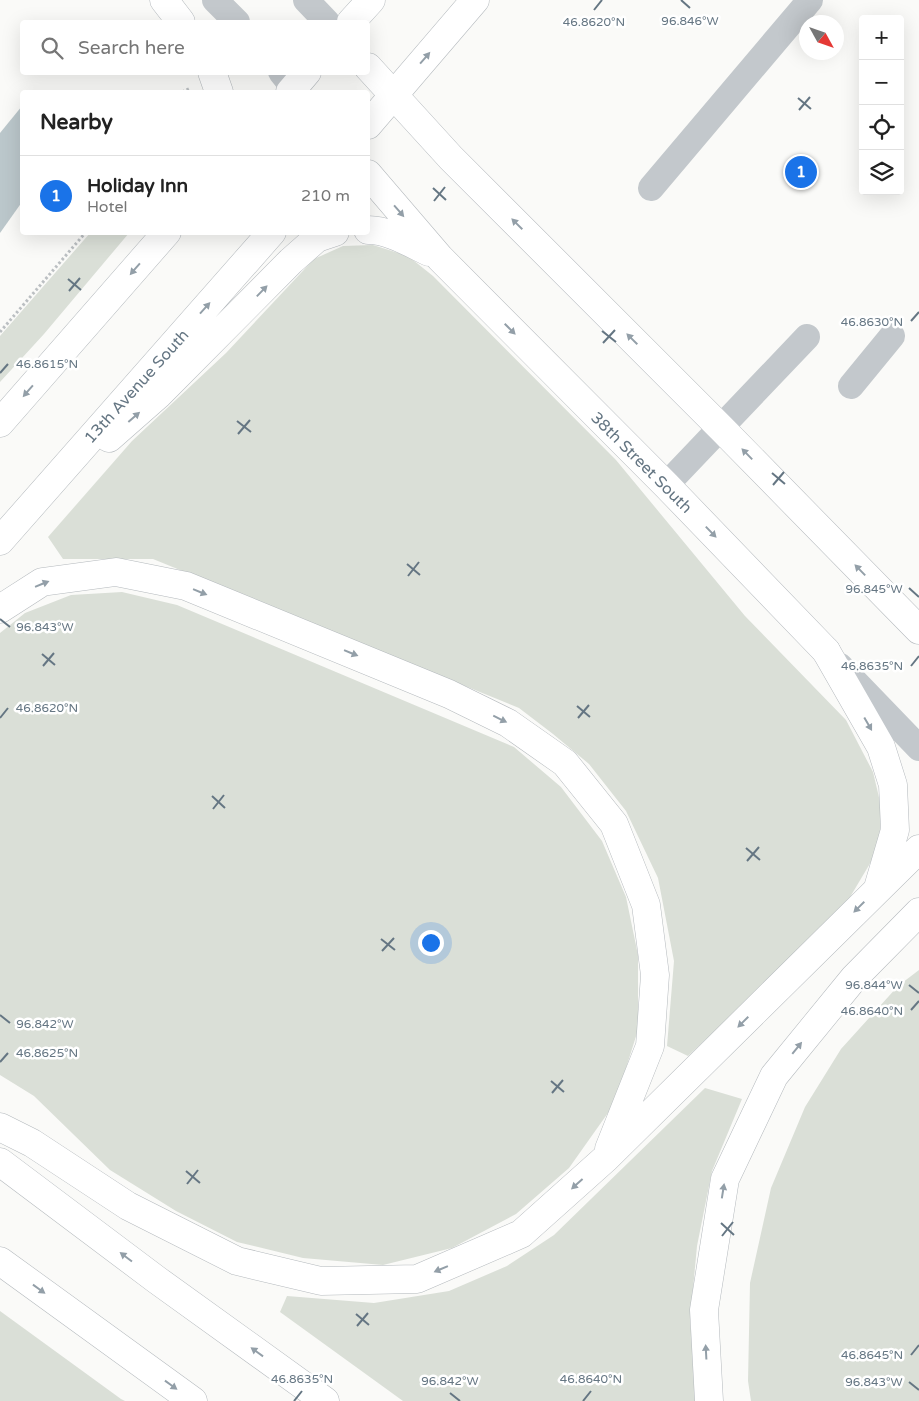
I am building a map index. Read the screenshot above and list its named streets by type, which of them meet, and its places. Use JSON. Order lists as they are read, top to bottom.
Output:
{
  "streets": {
    "main road": ["13th Avenue South", "38th Street South"]
  },
  "north": "bottom right",
  "page": {
    "map_buttons": ["+", "−"],
    "search": "Search here",
    "heading": "Nearby",
    "pins": "1",
    "list": [
      {
        "mark": "1",
        "name": "Holiday Inn",
        "note": "Hotel",
        "value": "210 m"
      }
    ]
  },
  "coordinates": [
    "96.846°W",
    "46.8620°N",
    "46.8630°N",
    "46.8615°N",
    "96.845°W",
    "96.843°W",
    "46.8635°N",
    "96.844°W",
    "46.8640°N",
    "96.842°W",
    "46.8625°N",
    "46.8645°N"
  ]
}
